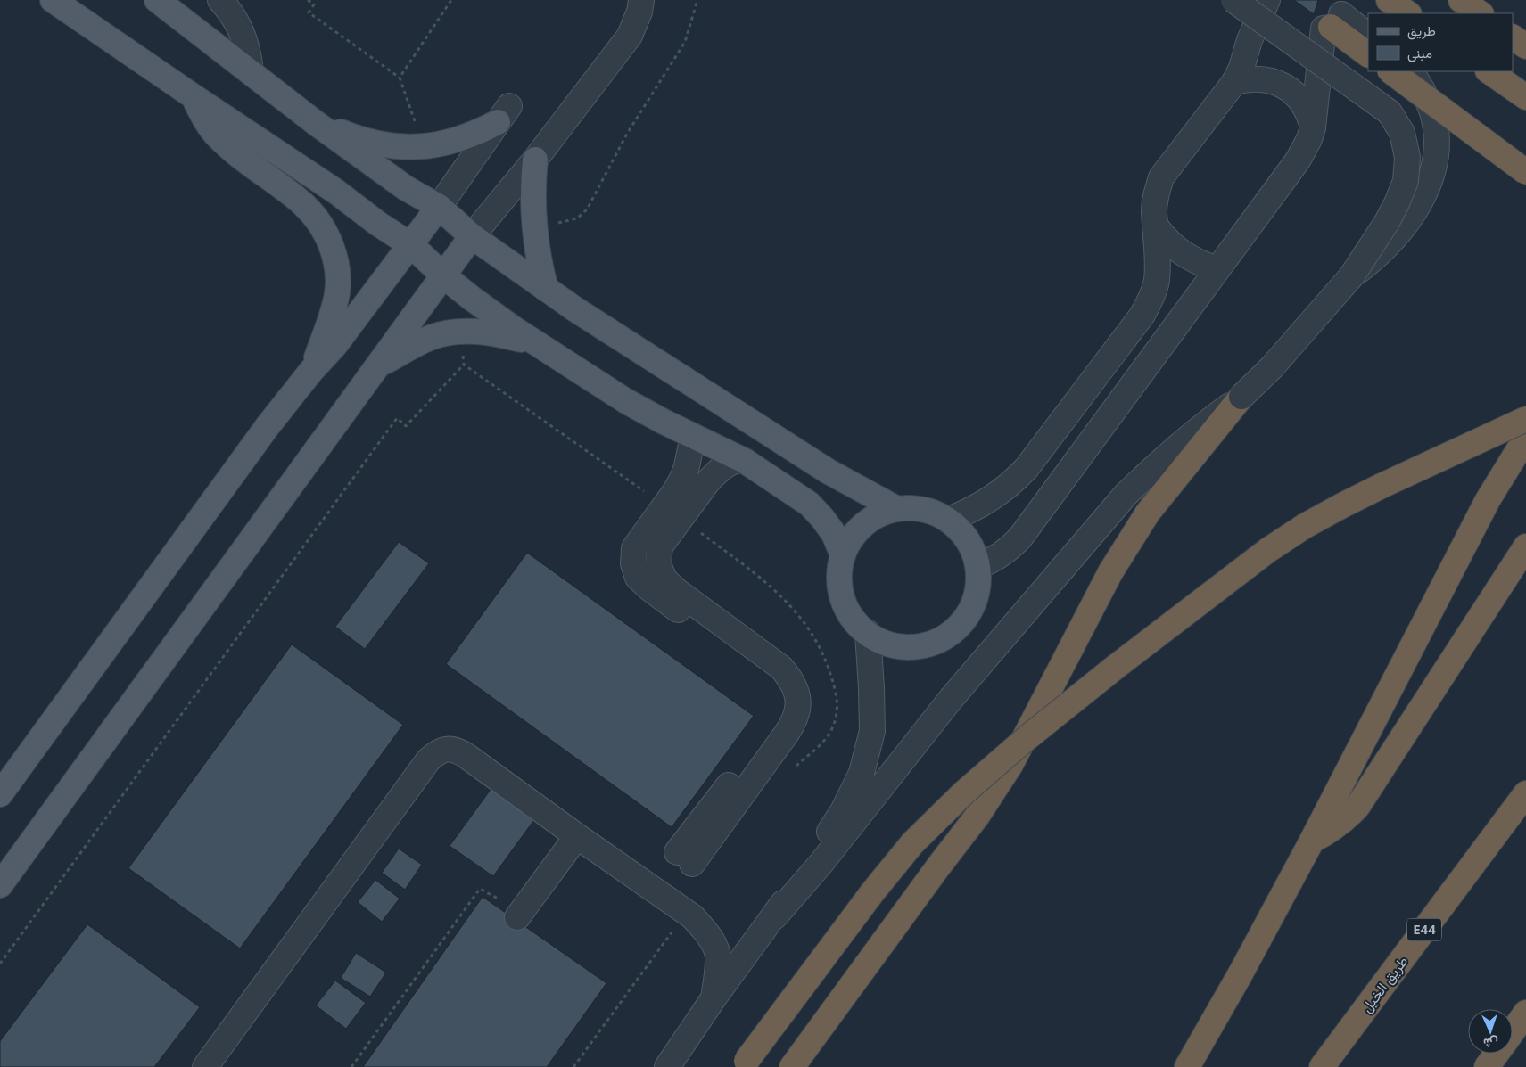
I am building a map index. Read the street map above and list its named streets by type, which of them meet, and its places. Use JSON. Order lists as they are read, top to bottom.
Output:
{
  "streets": {
    "highway": ["E44", "طريق الخيل"]
  },
  "legend": ["طريق", "مبنى"],
  "north": "bottom"
}
